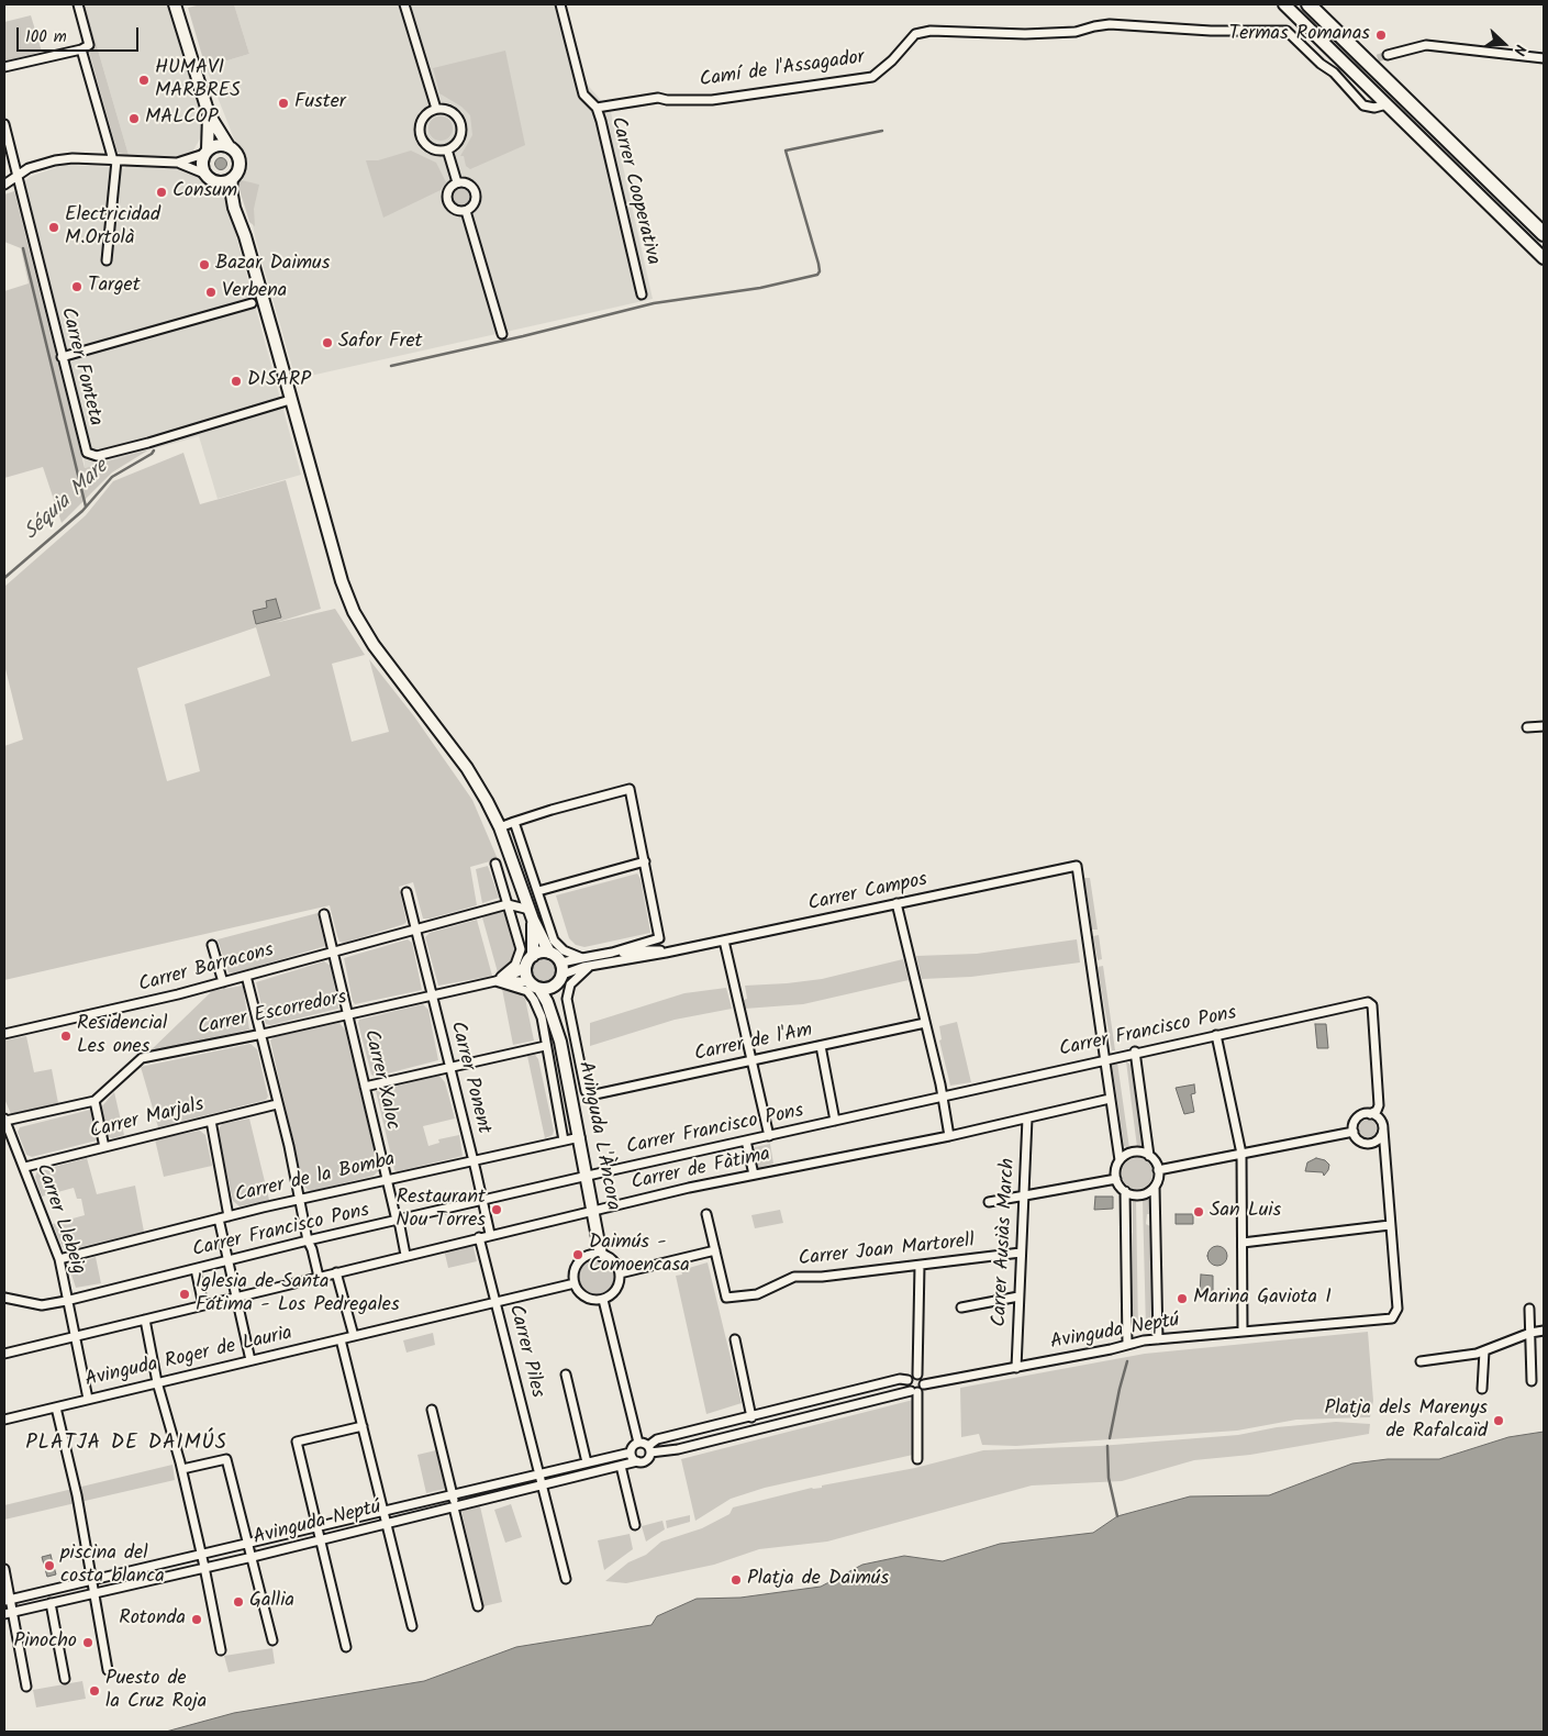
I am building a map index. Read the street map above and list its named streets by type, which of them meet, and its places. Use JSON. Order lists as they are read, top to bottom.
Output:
{
  "streets": {
    "street": [
      "Camí de l'Assagador",
      "Carrer Cooperativa",
      "Carrer Fonteta",
      "Carrer Campos",
      "Carrer Barracons",
      "Carrer Escorredors",
      "Carrer Francisco Pons",
      "Carrer de l'Am",
      "Carrer Ponent",
      "Carrer Xaloc",
      "Carrer Marjals",
      "Avinguda L'Àncora",
      "Carrer de Fàtima",
      "Carrer de la Bomba",
      "Carrer Llebeig",
      "Carrer Ausiàs March",
      "Carrer Joan Martorell",
      "Avinguda Neptú",
      "Carrer Piles",
      "Avinguda Roger de Lauria"
    ]
  },
  "crossings": [
    ["Camí de l'Assagador", "Carrer Cooperativa"],
    ["Carrer Campos", "Carrer Francisco Pons"],
    ["Carrer Barracons", "Carrer Ponent"],
    ["Carrer Barracons", "Carrer Xaloc"],
    ["Carrer Escorredors", "Carrer Ponent"],
    ["Carrer Escorredors", "Carrer Xaloc"],
    ["Carrer Escorredors", "Avinguda L'Àncora"],
    ["Carrer Escorredors", "Carrer Llebeig"],
    ["Carrer Francisco Pons", "Carrer Ponent"],
    ["Carrer Francisco Pons", "Carrer Xaloc"],
    ["Carrer Francisco Pons", "Avinguda L'Àncora"],
    ["Carrer Francisco Pons", "Carrer Llebeig"],
    ["Carrer Ponent", "Carrer de Fàtima"],
    ["Carrer Ponent", "Carrer de la Bomba"],
    ["Carrer Xaloc", "Carrer de Fàtima"],
    ["Carrer Xaloc", "Carrer de la Bomba"],
    ["Carrer Marjals", "Carrer Llebeig"],
    ["Avinguda L'Àncora", "Carrer de Fàtima"],
    ["Avinguda L'Àncora", "Carrer de la Bomba"],
    ["Avinguda L'Àncora", "Avinguda Roger de Lauria"],
    ["Carrer de Fàtima", "Carrer Llebeig"],
    ["Carrer de Fàtima", "Carrer Ausiàs March"],
    ["Carrer de Fàtima", "Carrer Piles"],
    ["Carrer de la Bomba", "Carrer Llebeig"],
    ["Carrer Llebeig", "Avinguda Roger de Lauria"],
    ["Carrer Ausiàs March", "Carrer Joan Martorell"],
    ["Carrer Ausiàs March", "Avinguda Neptú"],
    ["Avinguda Neptú", "Carrer Piles"],
    ["Carrer Piles", "Avinguda Roger de Lauria"]
  ],
  "districts": ["PLATJA DE DAIMÚS"],
  "water": ["Séquia Mare"],
  "places": [
    "Termas Romanas",
    "HUMAVI MARBRES",
    "Fuster",
    "MALCOP",
    "Consum",
    "Electricidad M.Ortolà",
    "Bazar Daimus",
    "Target",
    "Verbena",
    "Safor Fret",
    "DISARP",
    "Residencial Les ones",
    "Restaurant Nou Torres",
    "San Luis",
    "Daimús - Comoencasa",
    "Iglesia de Santa Fátima - Los Pedregales",
    "Marina Gaviota I",
    "Platja dels Marenys de Rafalcaïd",
    "piscina del costa blanca",
    "Platja de Daimús",
    "Gallia",
    "Rotonda",
    "Pinocho",
    "Puesto de la Cruz Roja"
  ],
  "scale_bar": "100 m",
  "north": "right"
}
